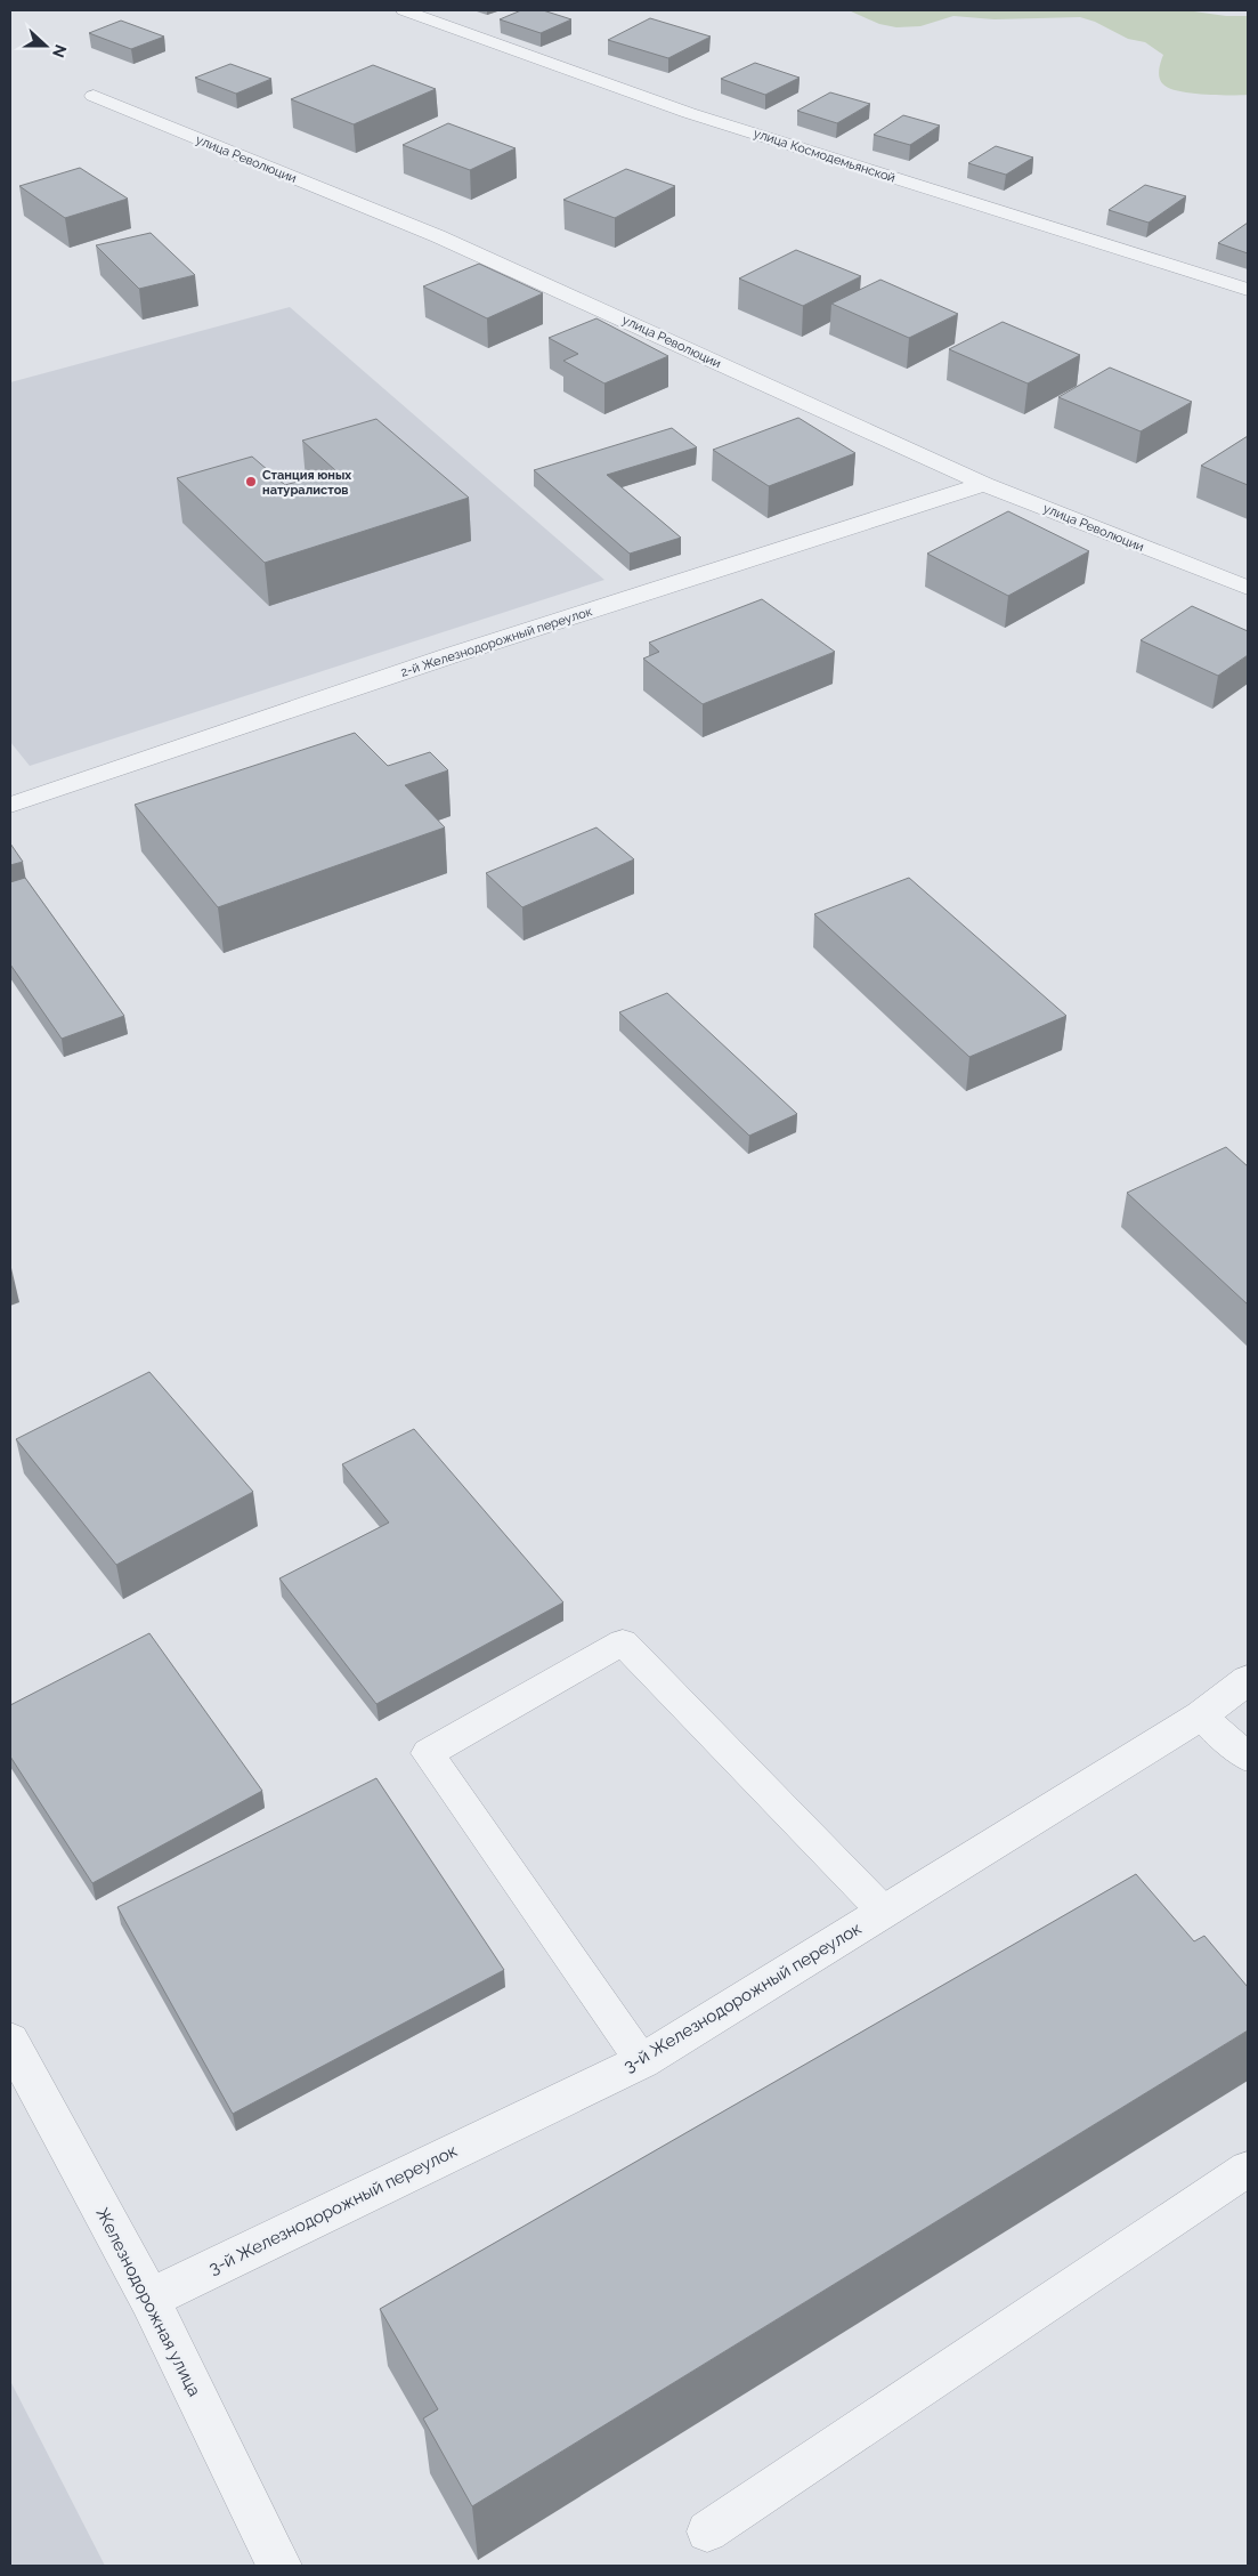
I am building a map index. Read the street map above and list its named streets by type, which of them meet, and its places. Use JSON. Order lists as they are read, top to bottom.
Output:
{
  "streets": {
    "street": [
      "улица Космодемьянской",
      "улица Революции",
      "2-й Железнодорожный переулок",
      "3-й Железнодорожный переулок",
      "Железнодорожная улица"
    ]
  },
  "crossings": [
    ["улица Революции", "2-й Железнодорожный переулок"],
    ["3-й Железнодорожный переулок", "Железнодорожная улица"]
  ],
  "places": ["Станция юных натуралистов"],
  "north": "right"
}
